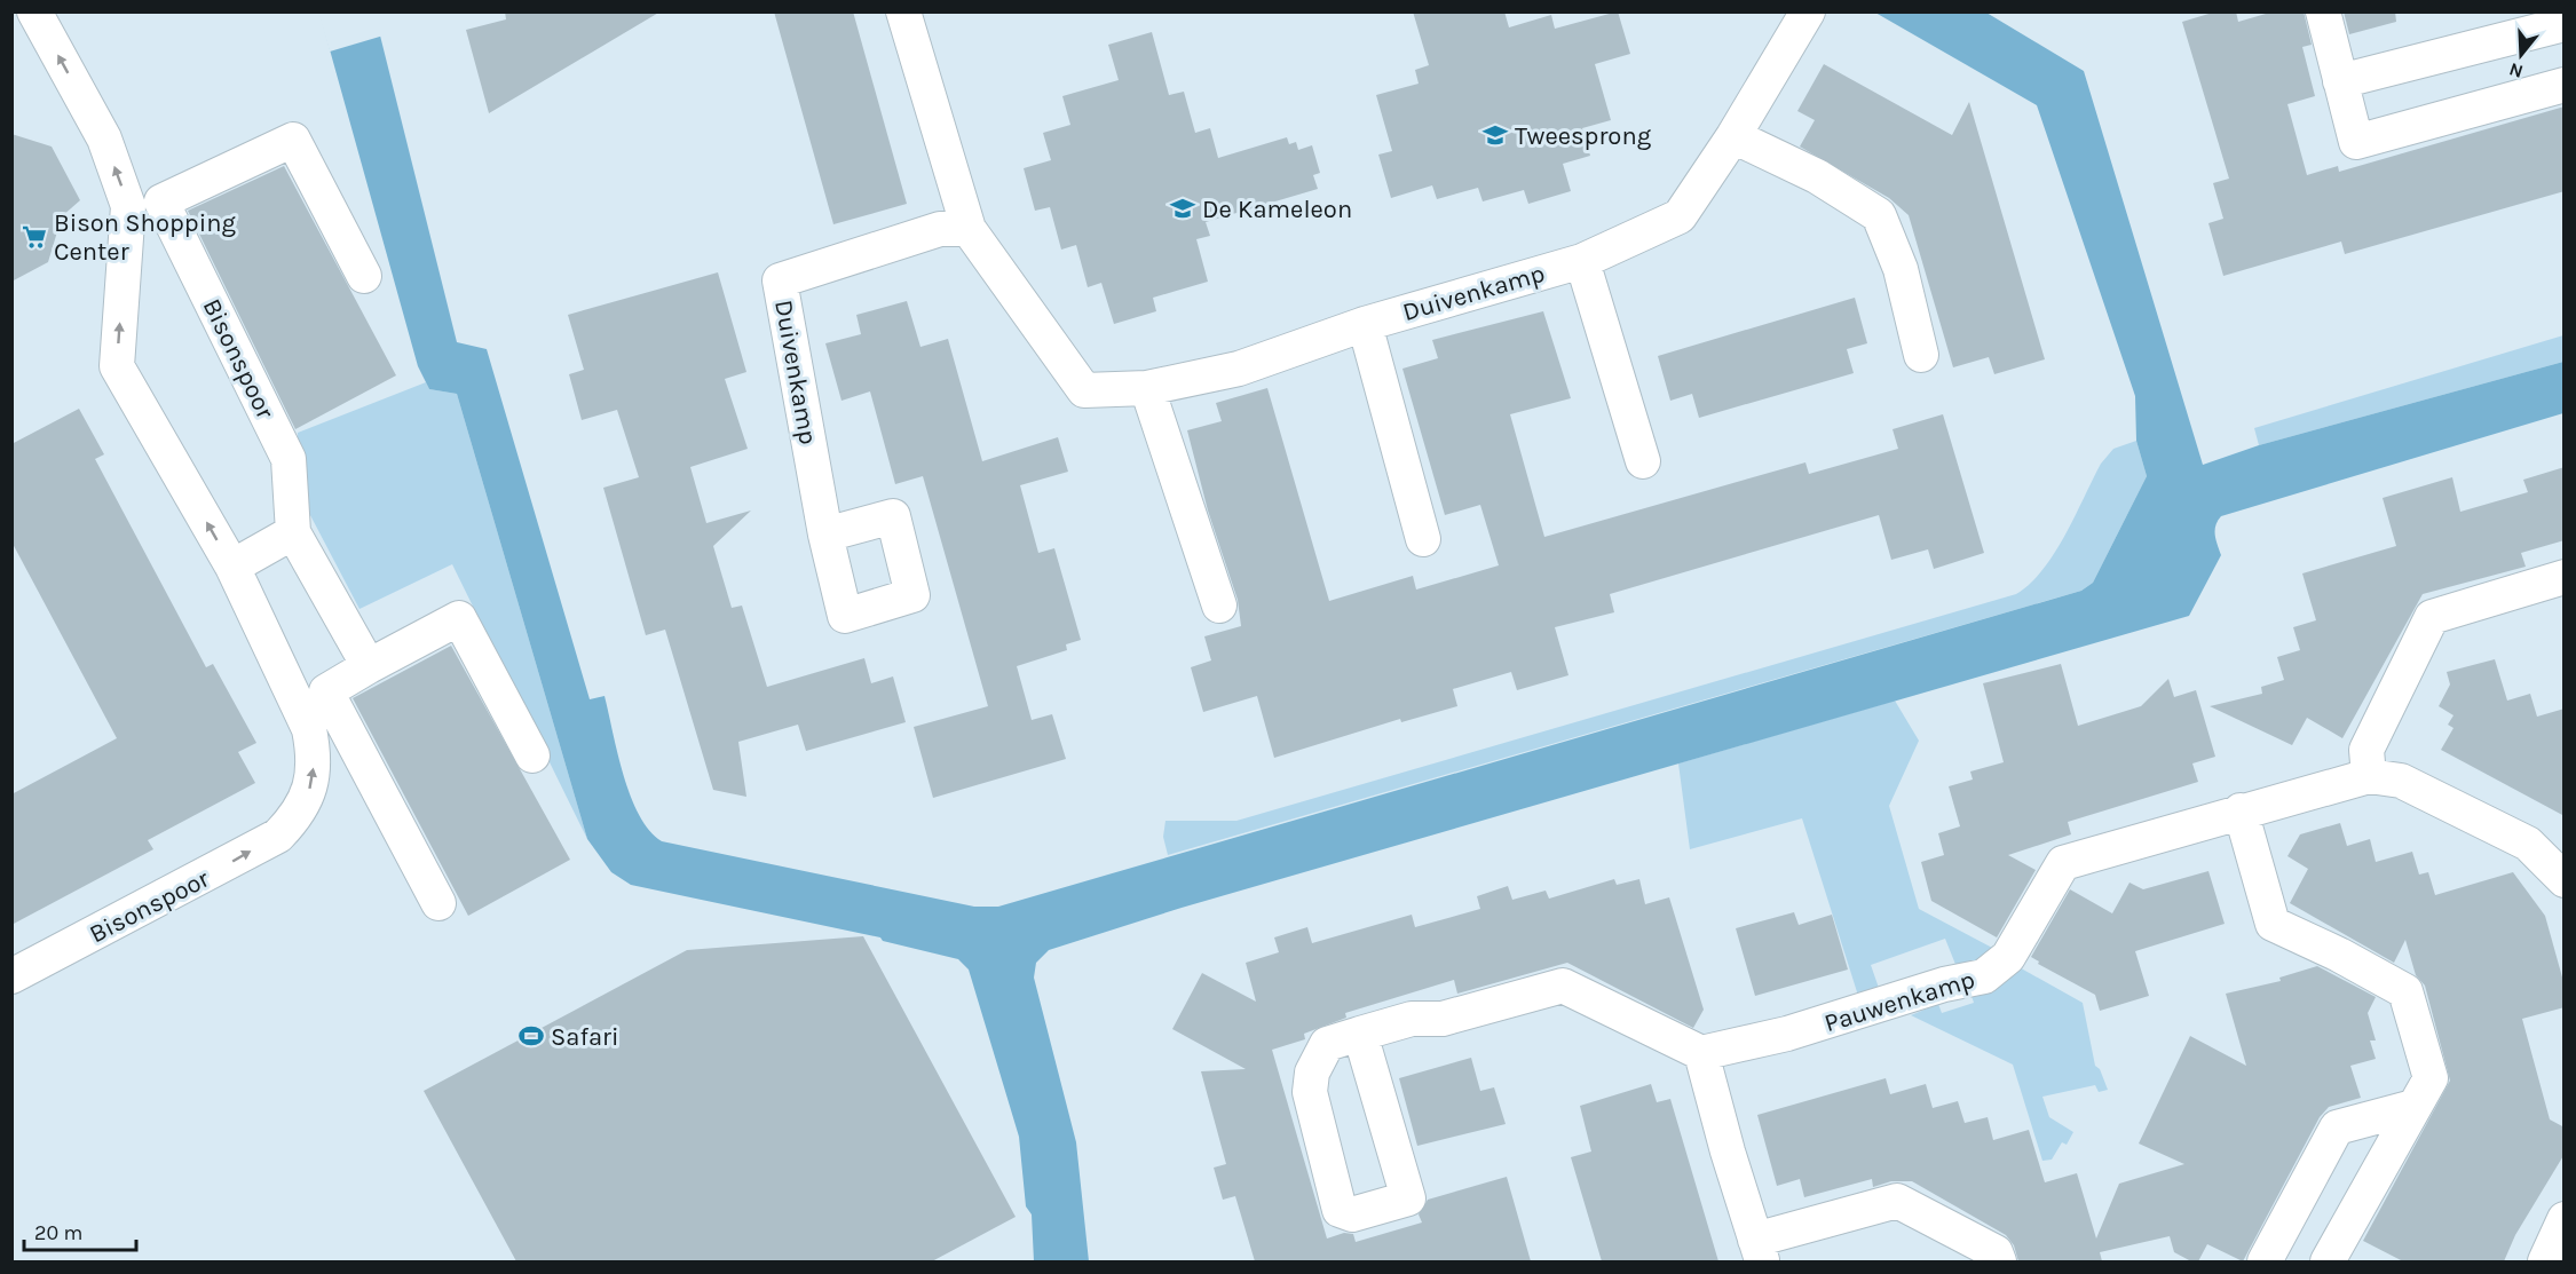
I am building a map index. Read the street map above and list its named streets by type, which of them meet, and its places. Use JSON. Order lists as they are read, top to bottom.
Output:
{
  "streets": {
    "street": ["Duivenkamp", "Bisonspoor", "Pauwenkamp"]
  },
  "places": {
    "school or university": ["Tweesprong", "De Kameleon"],
    "supermarket": ["Bison Shopping Center"],
    "sports": ["Safari"]
  },
  "scale_bar": "20 m",
  "north": "bottom"
}
